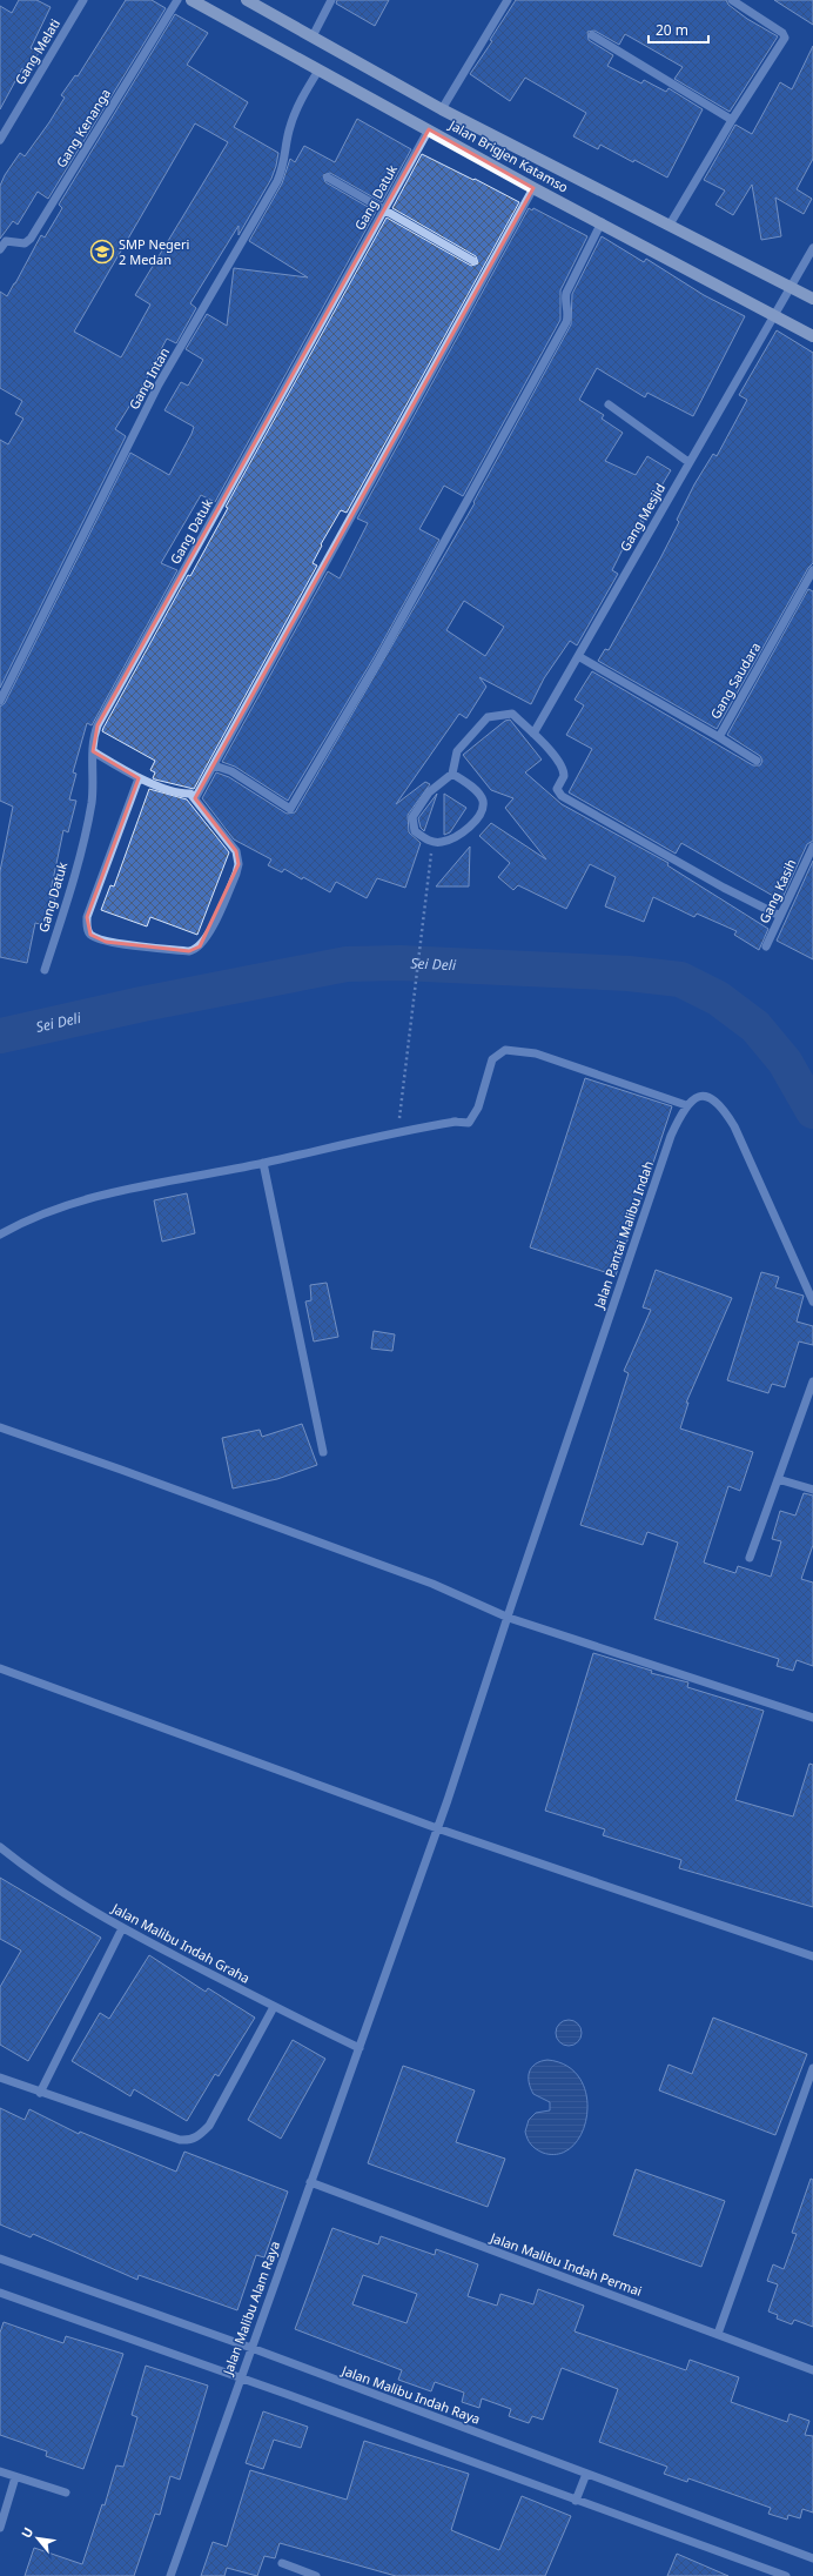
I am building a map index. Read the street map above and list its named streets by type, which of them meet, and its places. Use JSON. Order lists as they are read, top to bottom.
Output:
{
  "streets": {
    "main road": ["Jalan Brigjen Katamso"],
    "street": [
      "Gang Melati",
      "Gang Kenanga",
      "Gang Datuk",
      "Gang Intan",
      "Gang Mesjid",
      "Gang Saudara",
      "Gang Kasih",
      "Jalan Pantai Malibu Indah",
      "Jalan Malibu Indah Graha",
      "Jalan Malibu Indah Permai",
      "Jalan Malibu Alam Raya",
      "Jalan Malibu Indah Raya"
    ]
  },
  "crossings": [
    ["Jalan Brigjen Katamso", "Gang Datuk"],
    ["Jalan Brigjen Katamso", "Gang Intan"],
    ["Jalan Brigjen Katamso", "Gang Mesjid"],
    ["Gang Mesjid", "Gang Saudara"],
    ["Jalan Pantai Malibu Indah", "Jalan Malibu Alam Raya"],
    ["Jalan Malibu Indah Graha", "Jalan Malibu Alam Raya"],
    ["Jalan Malibu Indah Permai", "Jalan Malibu Alam Raya"],
    ["Jalan Malibu Alam Raya", "Jalan Malibu Indah Raya"]
  ],
  "water": ["Sei Deli"],
  "places": {
    "school or university": ["SMP Negeri 2 Medan"]
  },
  "scale_bar": "20 m",
  "north": "top left"
}
